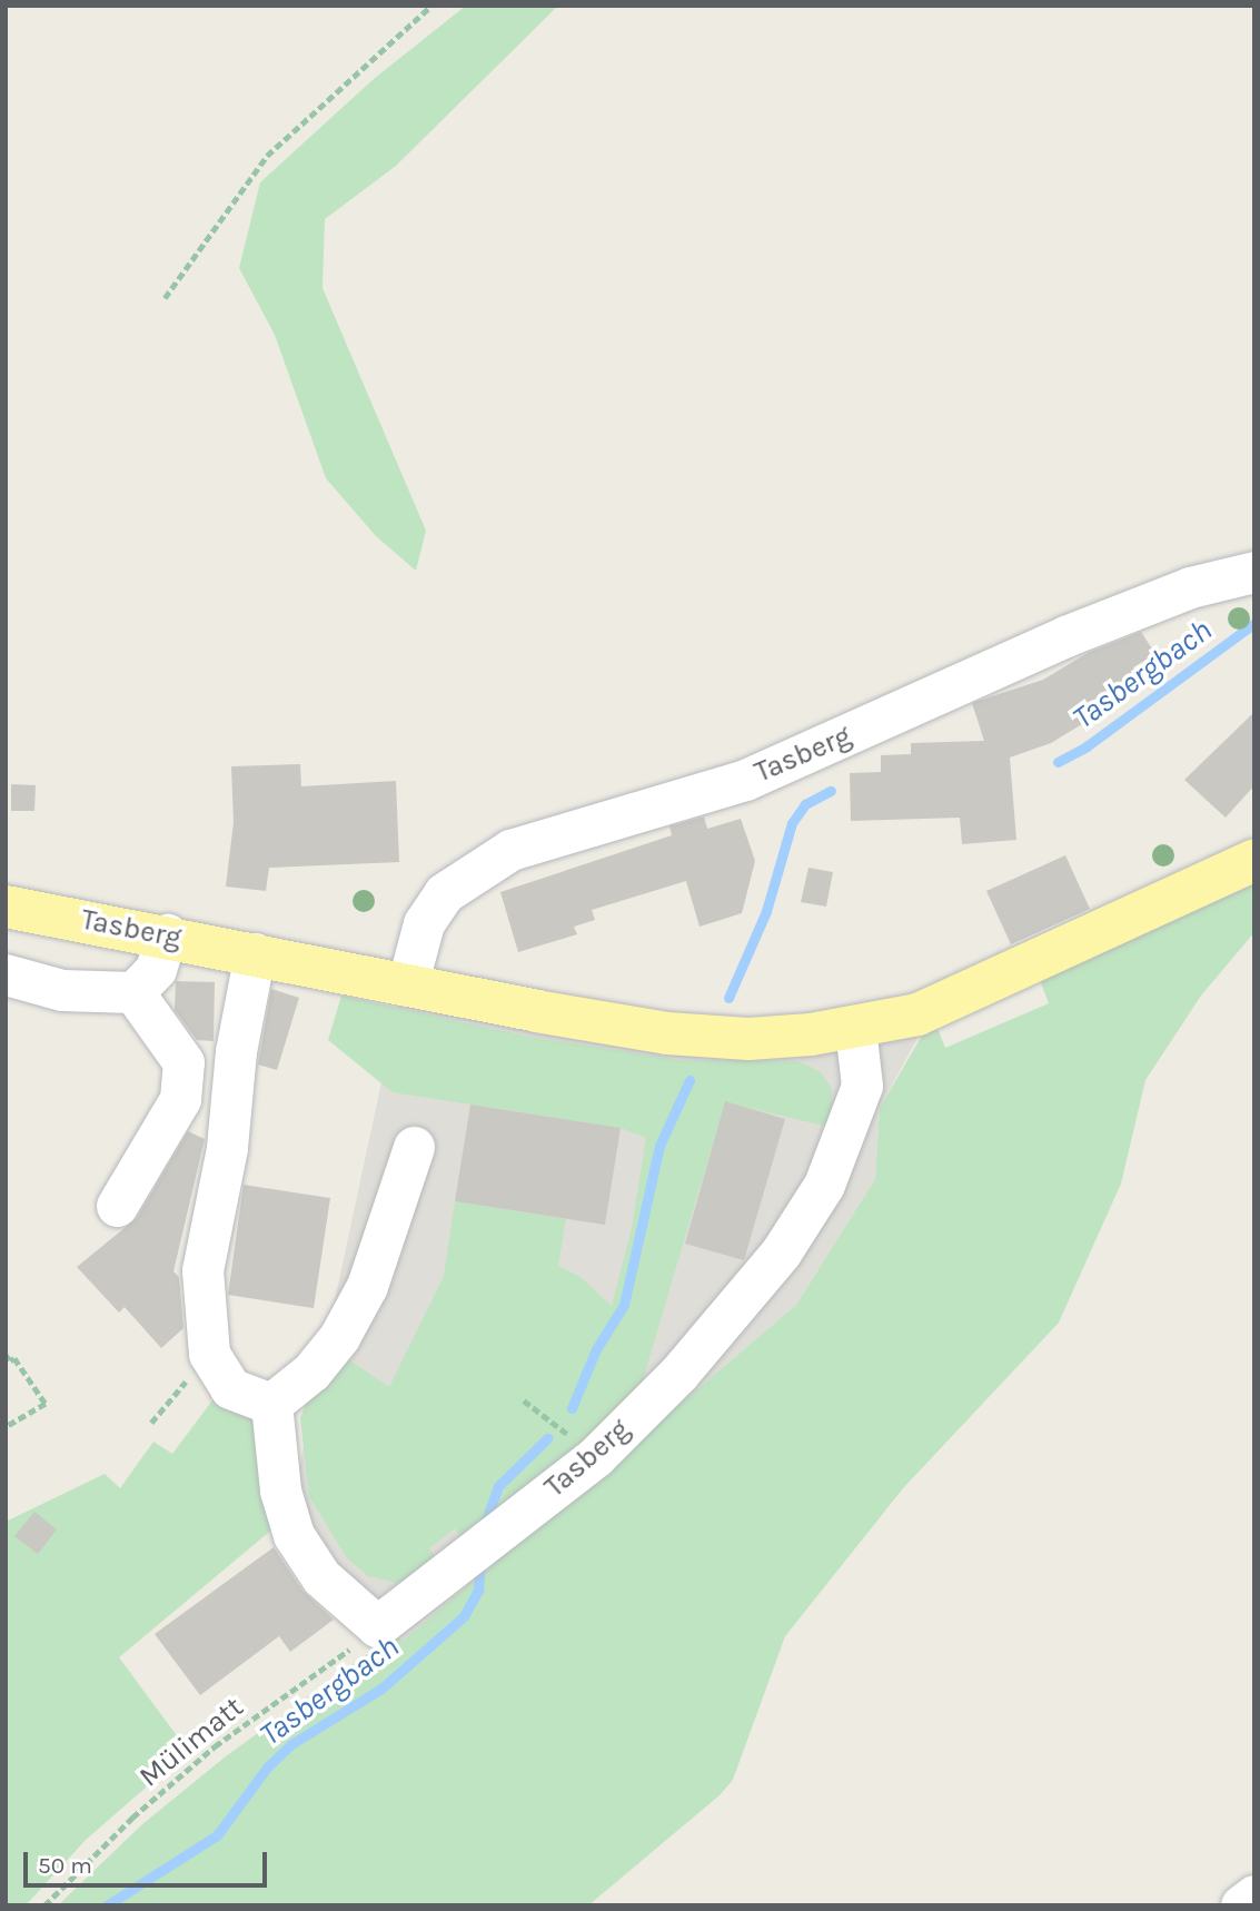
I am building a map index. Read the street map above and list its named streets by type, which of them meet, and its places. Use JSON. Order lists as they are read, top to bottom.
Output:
{
  "streets": {
    "main road": ["Tasberg"],
    "path": ["Mülimatt"]
  },
  "crossings": [
    ["Tasberg", "Mülimatt"]
  ],
  "water": ["Tasbergbach"],
  "scale_bar": "50 m"
}
